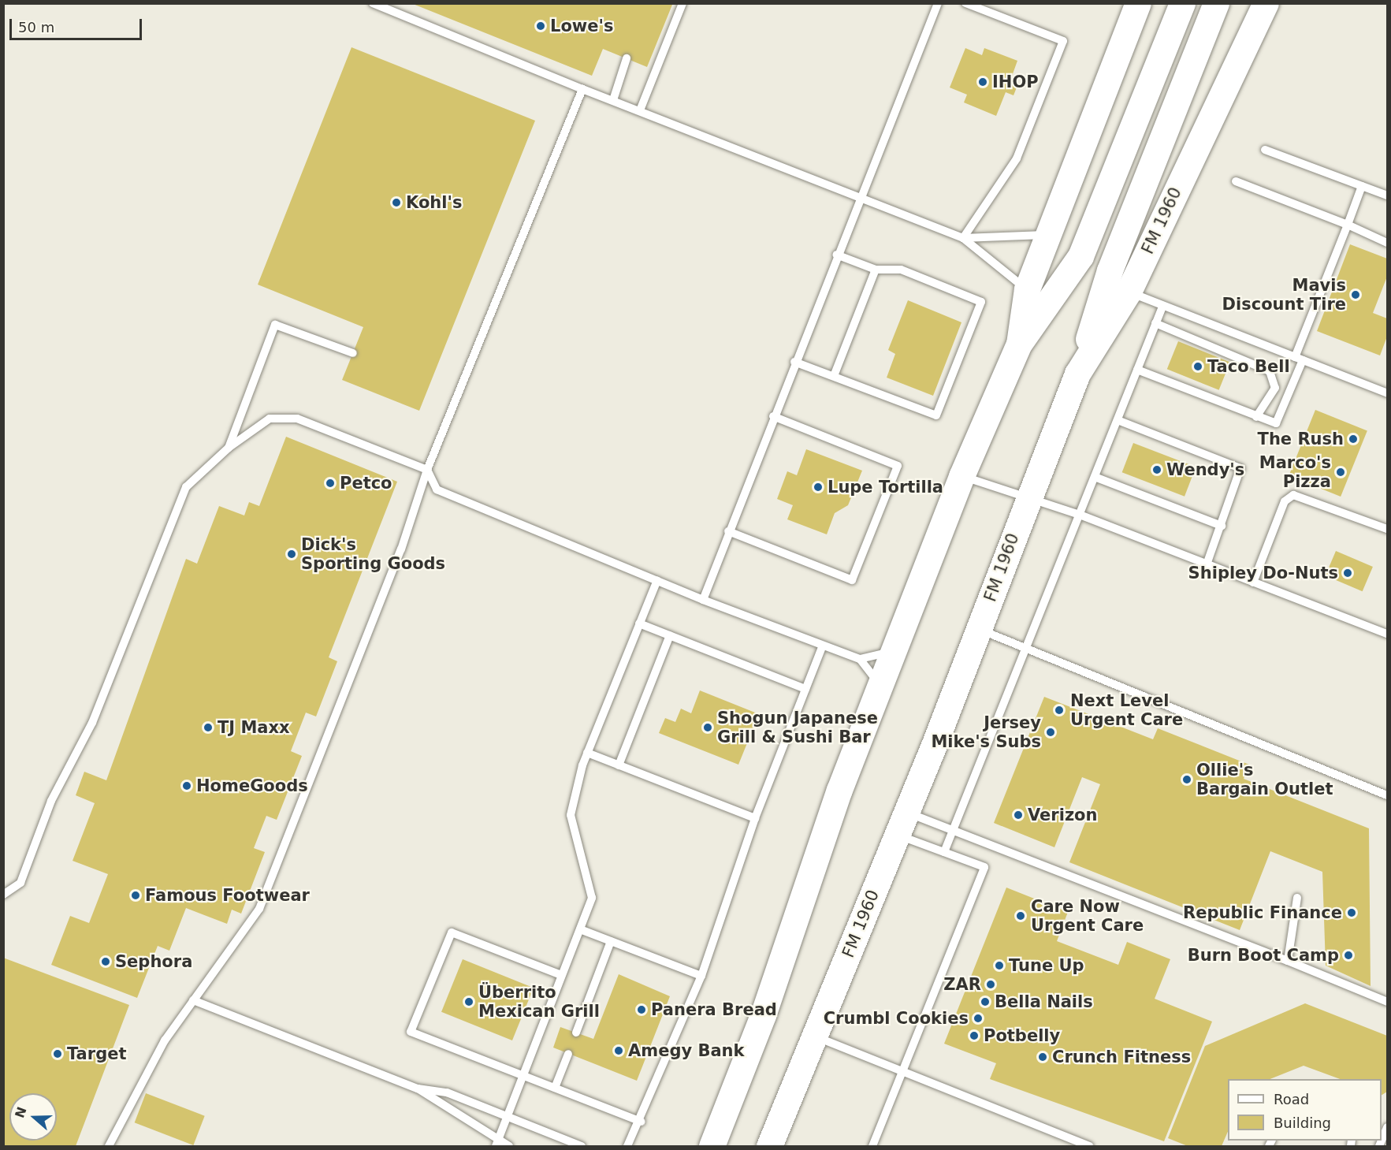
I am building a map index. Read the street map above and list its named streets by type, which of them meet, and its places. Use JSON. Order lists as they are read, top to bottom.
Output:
{
  "streets": {
    "main road": ["FM 1960"]
  },
  "places": [
    "Lowe's",
    "IHOP",
    "Kohl's",
    "Mavis Discount Tire",
    "Taco Bell",
    "The Rush",
    "Wendy's",
    "Marco's Pizza",
    "Petco",
    "Lupe Tortilla",
    "Dick's Sporting Goods",
    "Shipley Do-Nuts",
    "Next Level Urgent Care",
    "TJ Maxx",
    "Shogun Japanese Grill & Sushi Bar",
    "Jersey Mike's Subs",
    "Ollie's Bargain Outlet",
    "HomeGoods",
    "Verizon",
    "Famous Footwear",
    "Republic Finance",
    "Care Now Urgent Care",
    "Burn Boot Camp",
    "Sephora",
    "Tune Up",
    "ZAR",
    "Überrito Mexican Grill",
    "Bella Nails",
    "Panera Bread",
    "Crumbl Cookies",
    "Potbelly",
    "Amegy Bank",
    "Target",
    "Crunch Fitness"
  ],
  "legend": ["Road", "Building"],
  "scale_bar": "50 m",
  "north": "left"
}
